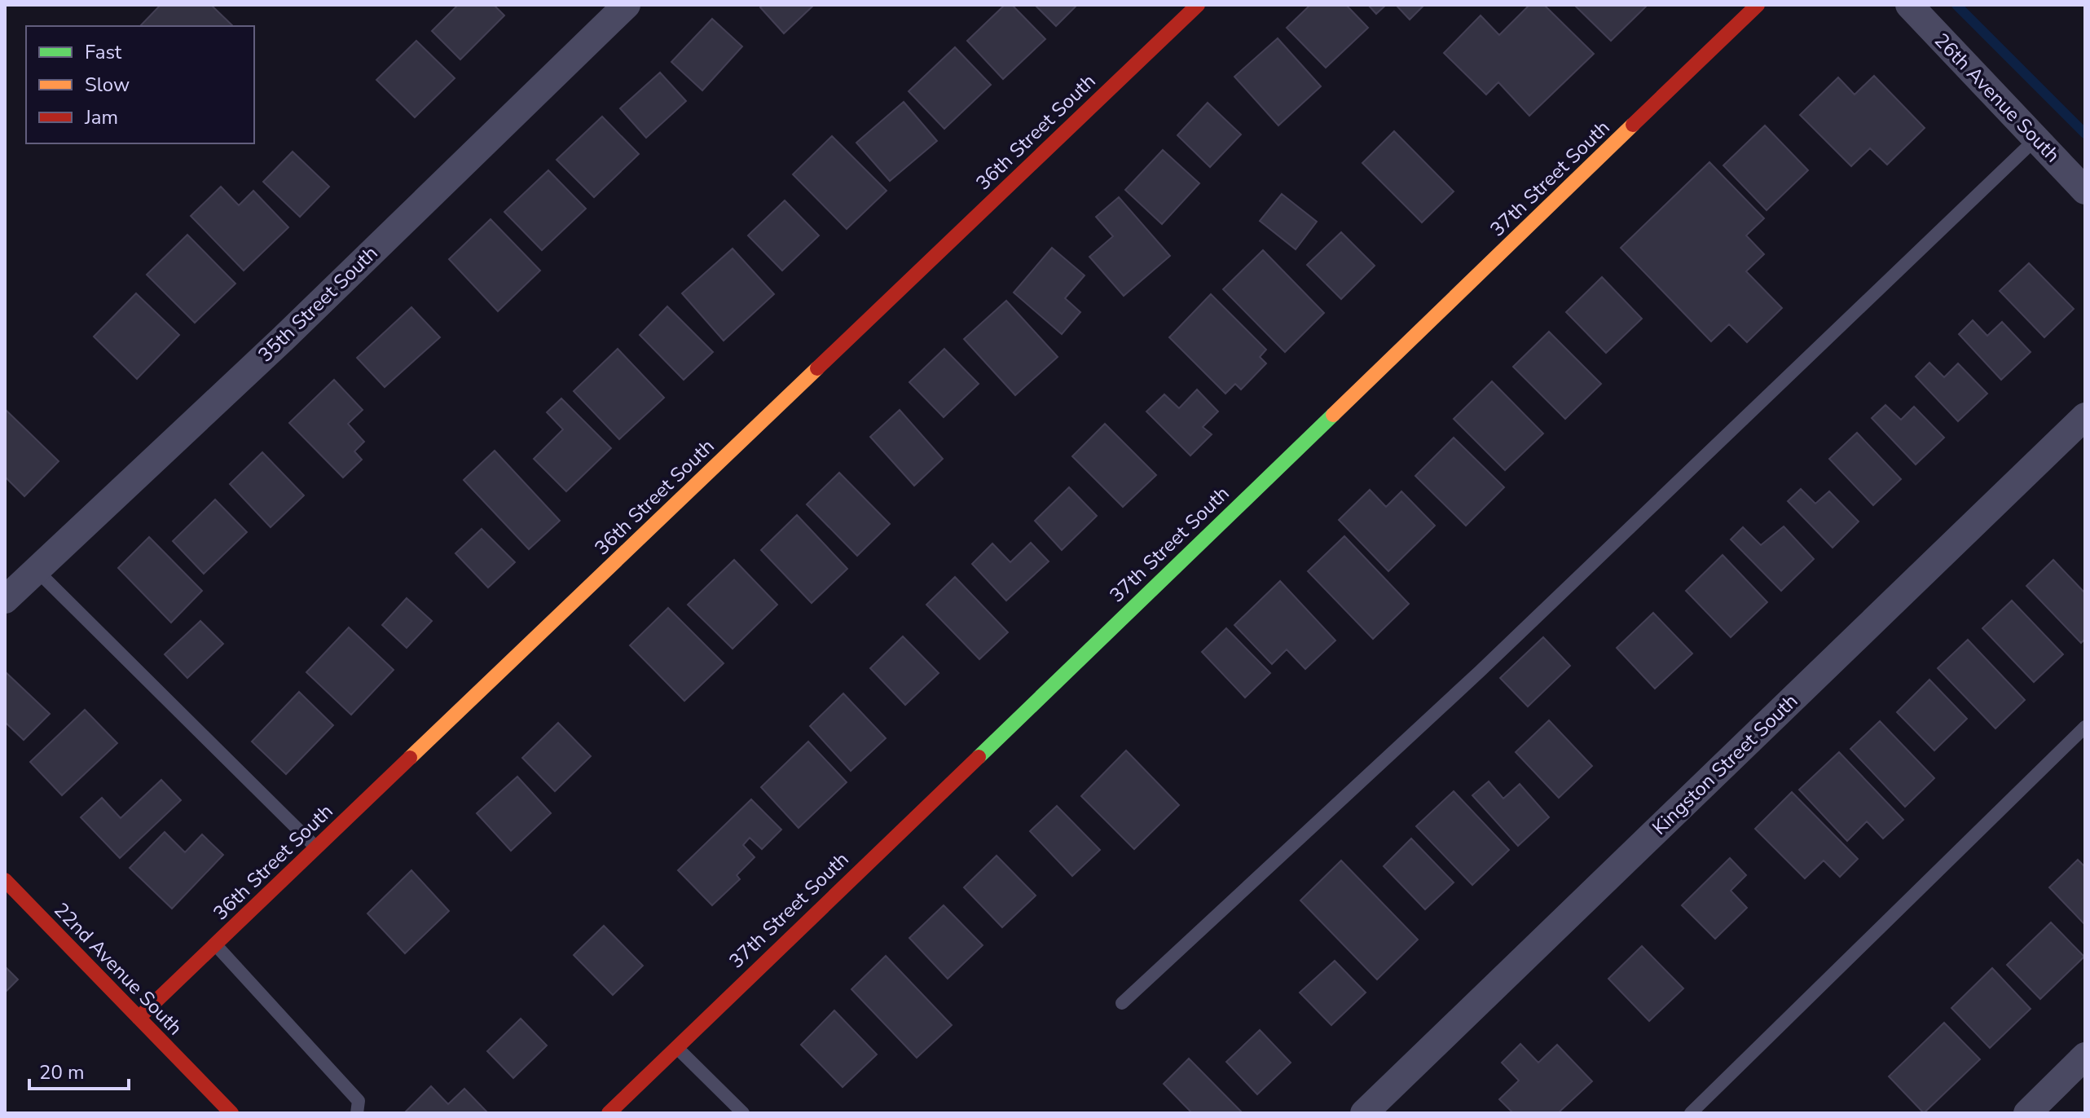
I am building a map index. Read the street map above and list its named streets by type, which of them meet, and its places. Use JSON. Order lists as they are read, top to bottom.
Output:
{
  "streets": {
    "street": [
      "26th Avenue South",
      "36th Street South",
      "37th Street South",
      "35th Street South",
      "Kingston Street South",
      "22nd Avenue South"
    ]
  },
  "crossings": [
    ["36th Street South", "22nd Avenue South"]
  ],
  "legend": ["Fast", "Slow", "Jam"],
  "scale_bar": "20 m"
}
